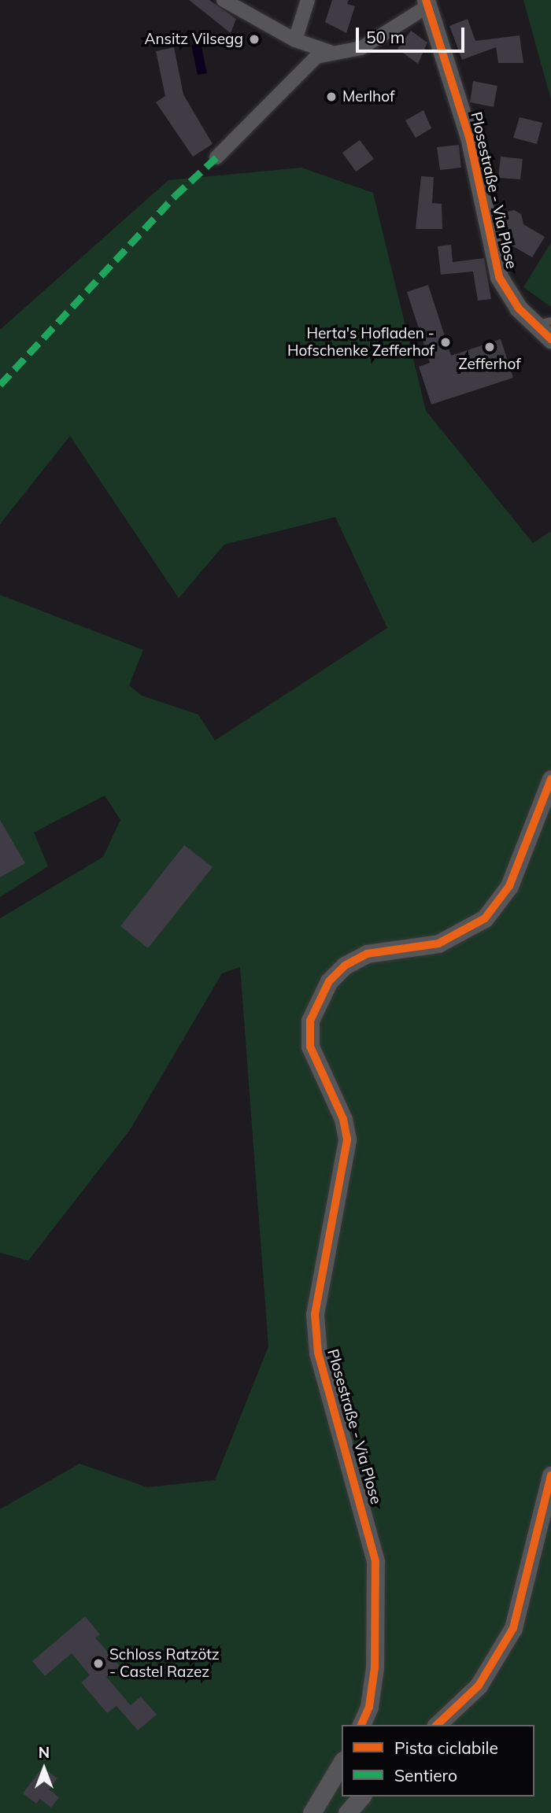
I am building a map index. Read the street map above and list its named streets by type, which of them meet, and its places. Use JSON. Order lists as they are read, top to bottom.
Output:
{
  "streets": {
    "street": ["Plosestraße - Via Plose"]
  },
  "places": [
    "Ansitz Vilsegg",
    "Merlhof",
    "Herta's Hofladen - Hofschenke Zefferhof",
    "Zefferhof",
    "Schloss Ratzötz - Castel Razez"
  ],
  "legend": ["Pista ciclabile", "Sentiero"],
  "scale_bar": "50 m",
  "north": "top"
}
